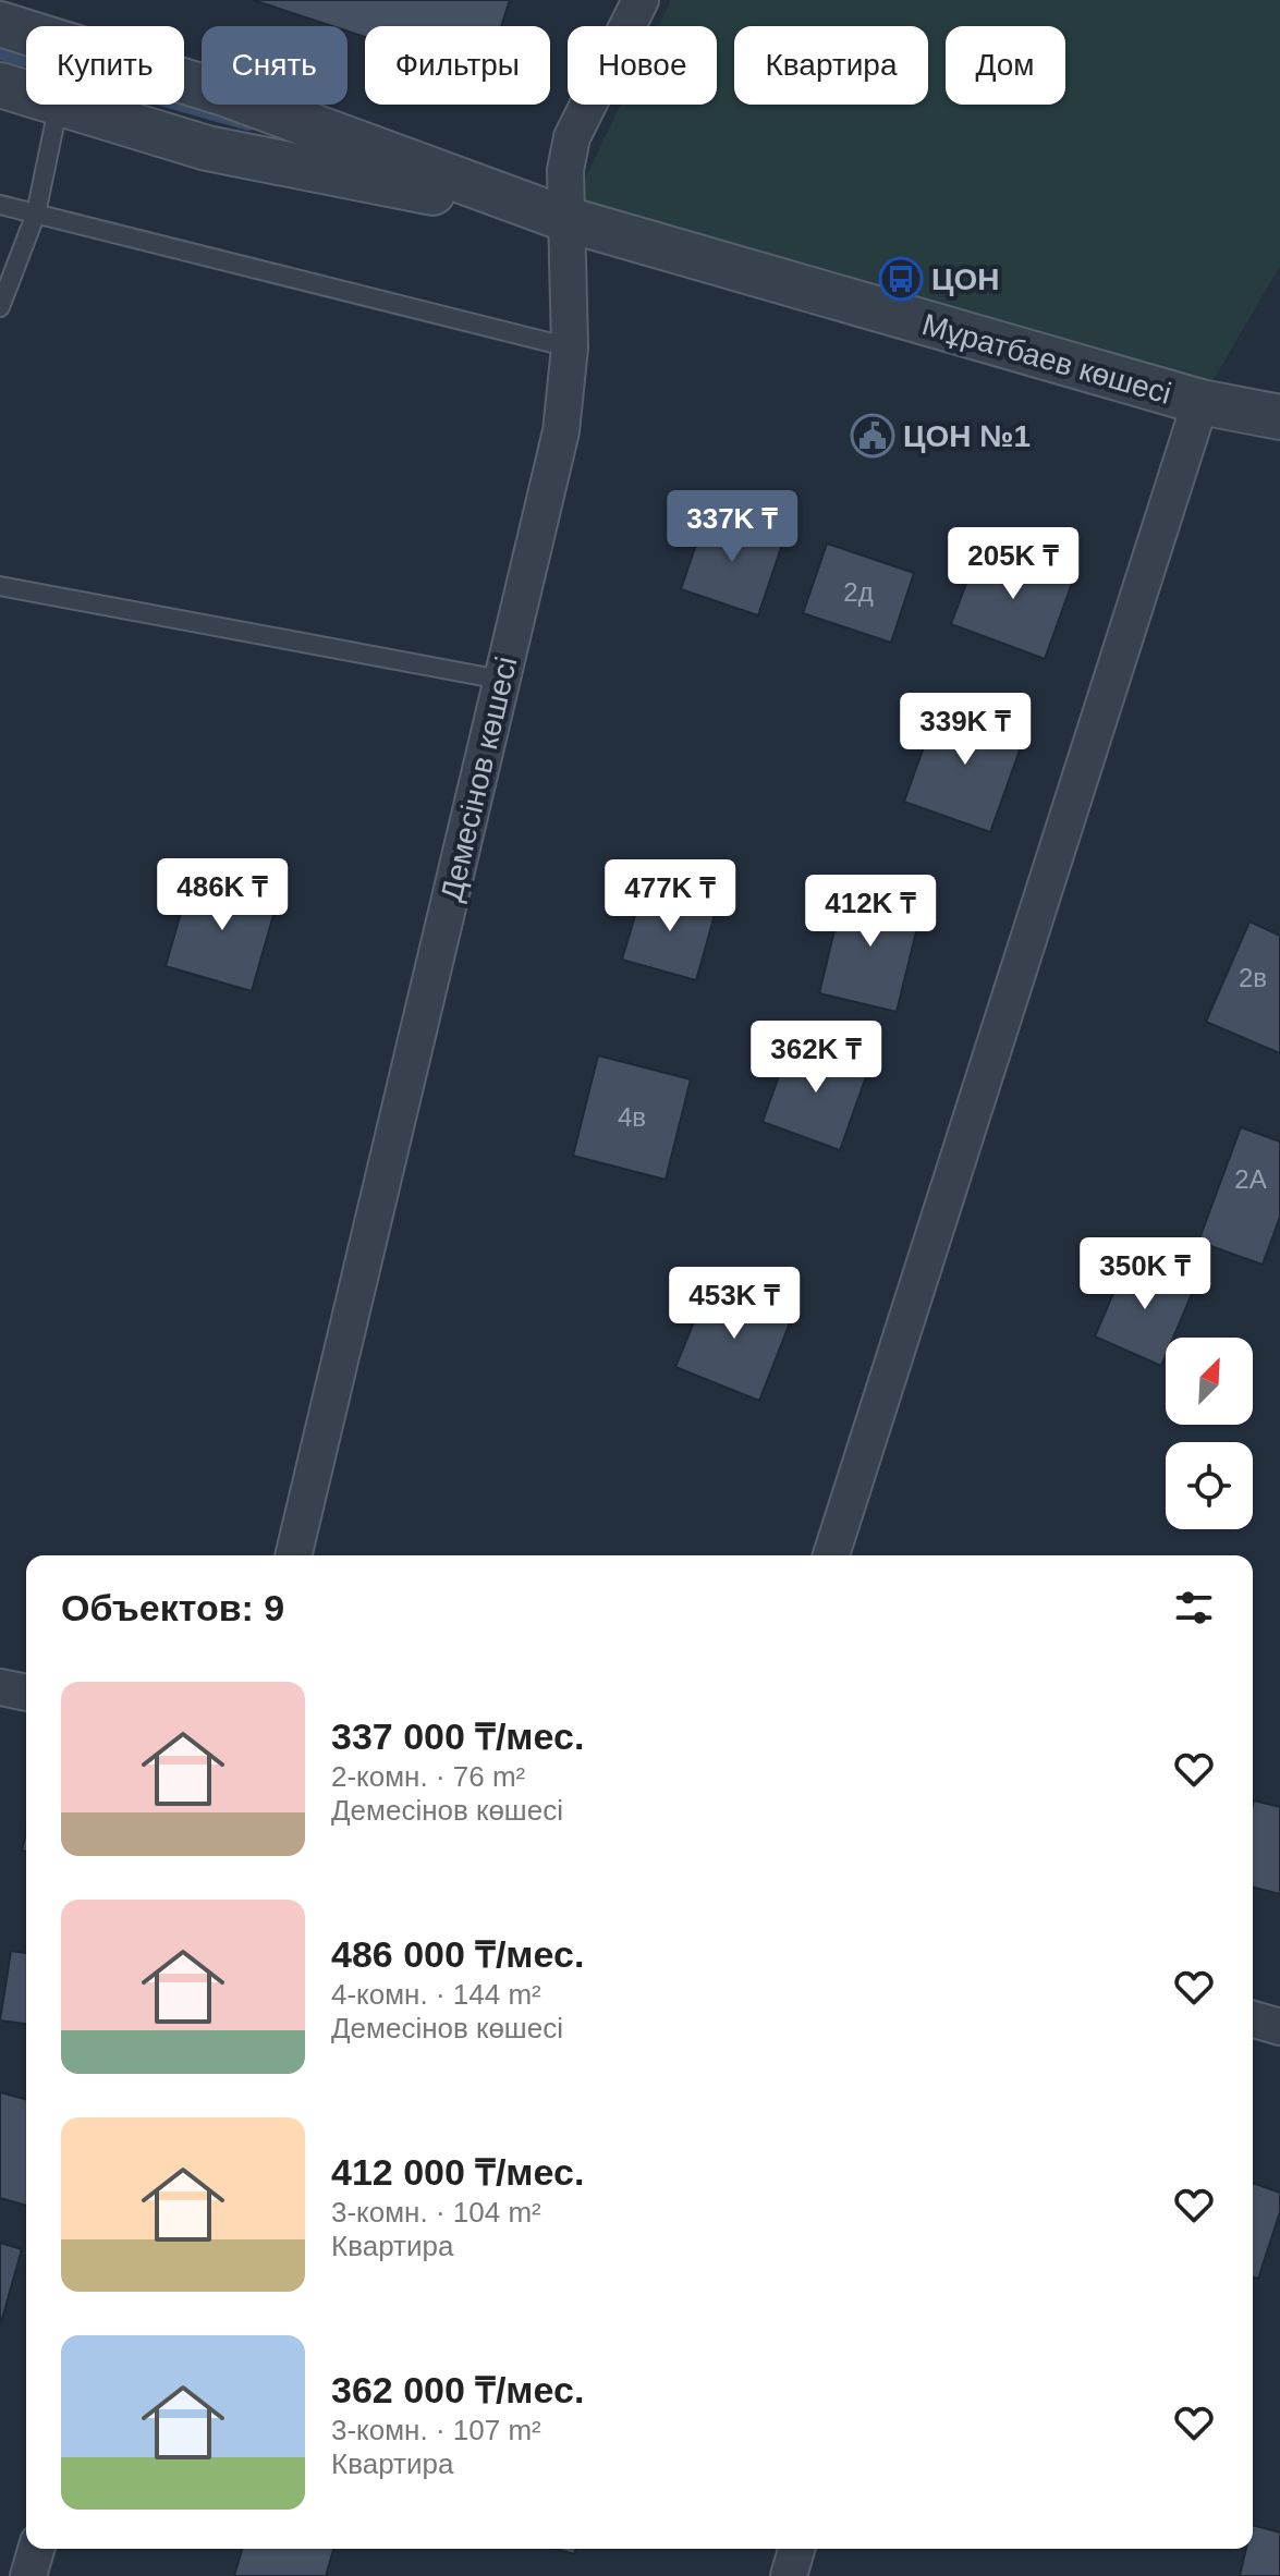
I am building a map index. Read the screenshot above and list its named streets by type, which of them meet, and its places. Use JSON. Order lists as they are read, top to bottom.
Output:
{
  "streets": {
    "street": ["Мұратбаев көшесі", "Демесінов көшесі"]
  },
  "crossings": [
    ["Мұратбаев көшесі", "Демесінов көшесі"]
  ],
  "places": {
    "bus stop": ["ЦОН"],
    "public building": ["ЦОН №1"]
  },
  "house_numbers": [
    "2д",
    "2в",
    "4в",
    "2А"
  ],
  "north": "top right",
  "page": {
    "chip": [
      "Купить",
      "Снять",
      "Фильтры",
      "Новое",
      "Квартира",
      "Дом"
    ],
    "price": [
      "337K ₸",
      "205K ₸",
      "339K ₸",
      "486K ₸",
      "477K ₸",
      "412K ₸",
      "362K ₸",
      "350K ₸",
      "453K ₸"
    ],
    "heading": "Объектов: 9",
    "list": [
      {
        "name": "337 000 ₸/мес.",
        "note": "2-комн. · 76 m² · Демесінов көшесі"
      },
      {
        "name": "486 000 ₸/мес.",
        "note": "4-комн. · 144 m² · Демесінов көшесі"
      },
      {
        "name": "412 000 ₸/мес.",
        "note": "3-комн. · 104 m² · Квартира"
      },
      {
        "name": "362 000 ₸/мес.",
        "note": "3-комн. · 107 m² · Квартира"
      }
    ]
  }
}
